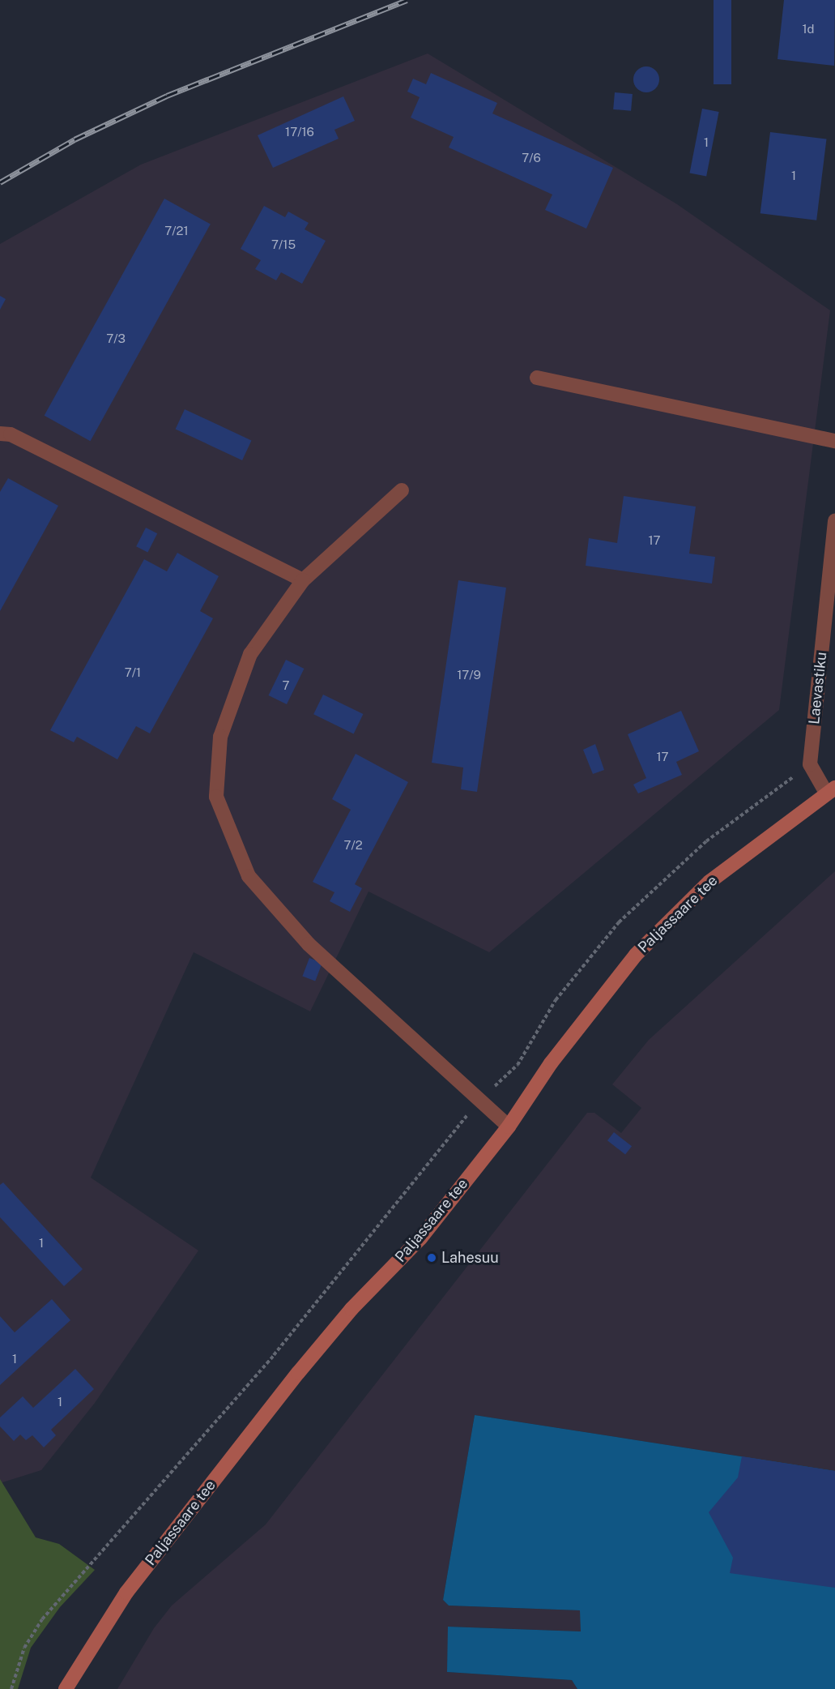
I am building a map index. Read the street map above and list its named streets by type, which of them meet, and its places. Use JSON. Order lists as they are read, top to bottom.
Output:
{
  "streets": {
    "street": ["Laevastiku", "Paljassaare tee"]
  },
  "places": ["Lahesuu"],
  "house_numbers": [
    "1d",
    "17/16",
    "1",
    "7/6",
    "1",
    "7/21",
    "7/15",
    "7/3",
    "17",
    "7/1",
    "17/9",
    "7",
    "17",
    "7/2",
    "1",
    "1",
    "1"
  ]
}
